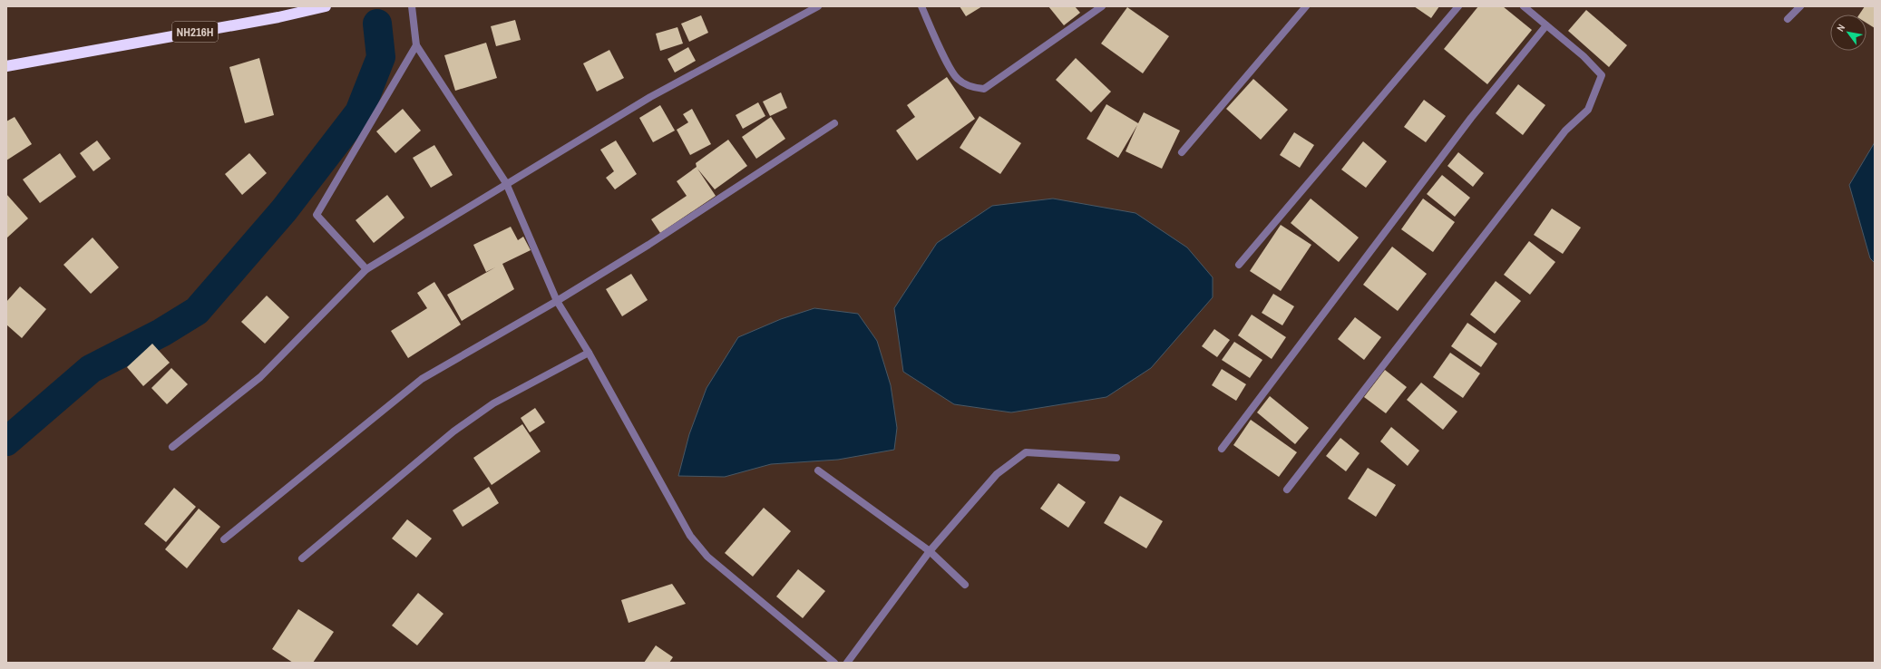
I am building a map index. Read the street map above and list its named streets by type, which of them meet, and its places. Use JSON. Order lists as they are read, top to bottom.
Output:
{
  "streets": {
    "highway": ["NH216H"]
  },
  "north": "top left"
}
